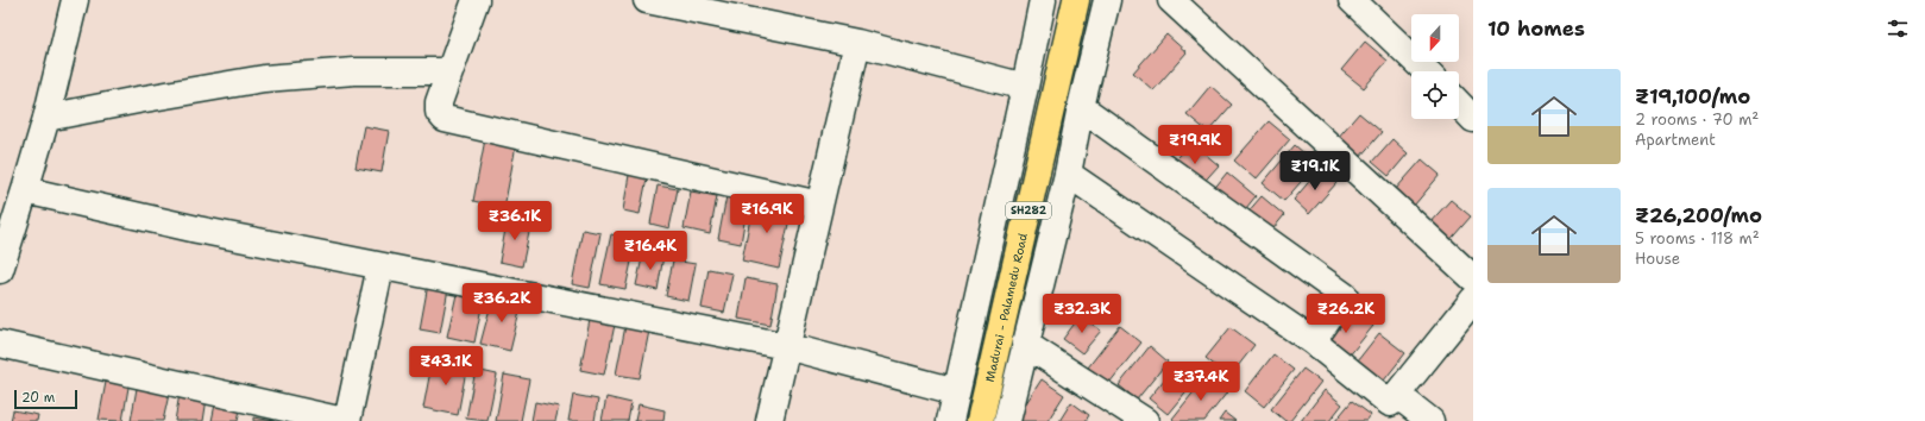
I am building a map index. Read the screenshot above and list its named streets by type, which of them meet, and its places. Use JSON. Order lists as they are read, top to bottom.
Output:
{
  "streets": {
    "main road": ["SH282", "Madurai - Palamedu Road"]
  },
  "scale_bar": "20 m",
  "north": "bottom",
  "page": {
    "heading": "10 homes",
    "list": [
      {
        "name": "₹19,100/mo",
        "note": "2 rooms · 70 m² · Apartment"
      },
      {
        "name": "₹26,200/mo",
        "note": "5 rooms · 118 m² · House"
      }
    ],
    "price": [
      "₹19.9K",
      "₹19.1K",
      "₹16.9K",
      "₹36.1K",
      "₹16.4K",
      "₹36.2K",
      "₹32.3K",
      "₹26.2K",
      "₹43.1K",
      "₹37.4K"
    ],
    "scale": "20 m"
  }
}
